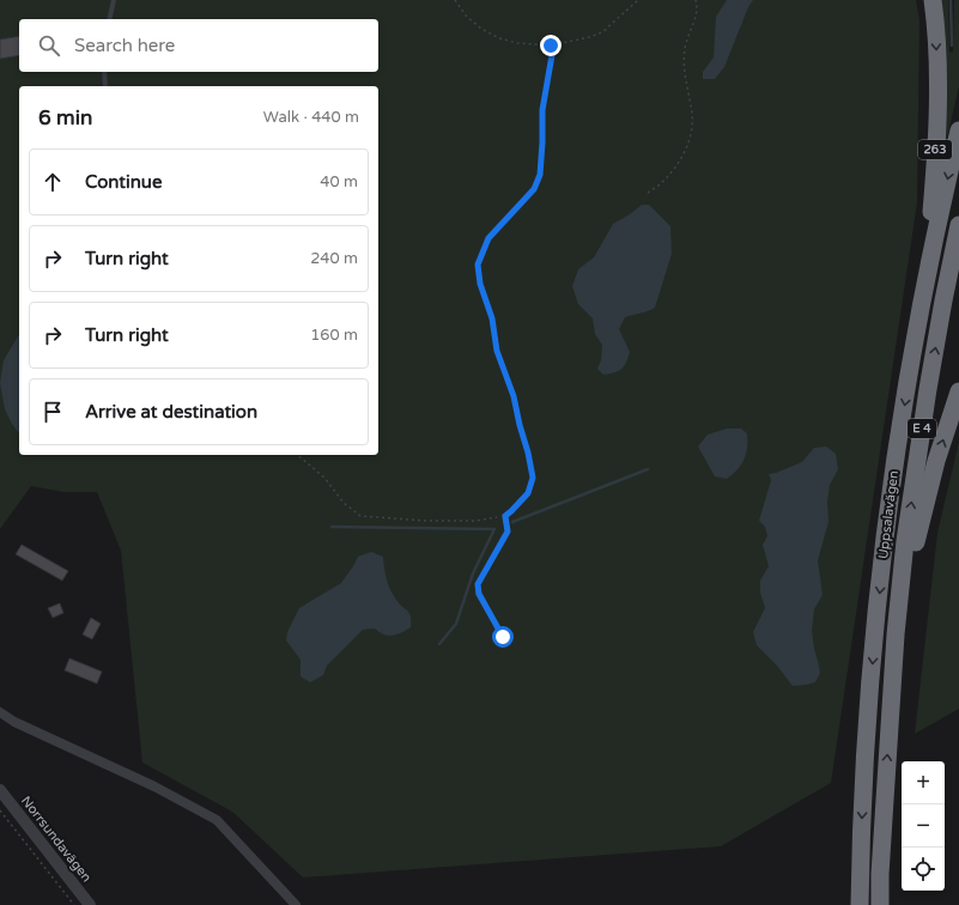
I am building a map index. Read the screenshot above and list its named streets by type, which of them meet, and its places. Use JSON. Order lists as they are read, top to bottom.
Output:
{
  "streets": {
    "highway": ["263", "E 4", "Uppsalavägen"],
    "street": ["Norrsundavägen"]
  },
  "crossings": [
    ["263", "Uppsalavägen"]
  ],
  "page": {
    "search": "Search here",
    "heading": ["6 min", "Walk · 440 m"],
    "list": [
      ["Continue", "40 m"],
      ["Turn right", "240 m"],
      ["Turn right", "160 m"],
      "Arrive at destination"
    ],
    "map_buttons": ["+", "−"]
  }
}
